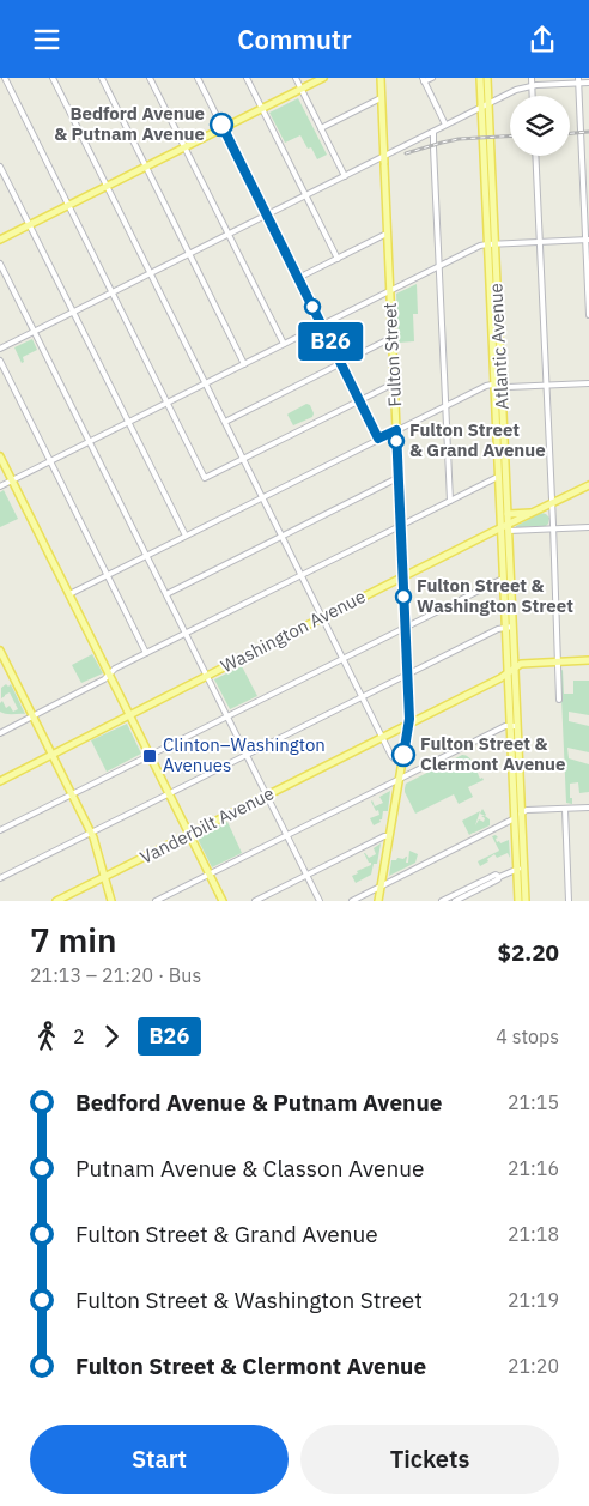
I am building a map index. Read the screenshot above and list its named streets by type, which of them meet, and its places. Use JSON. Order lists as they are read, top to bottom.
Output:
{
  "streets": {
    "main road": [
      "Atlantic Avenue",
      "Fulton Street",
      "Washington Avenue",
      "Vanderbilt Avenue"
    ]
  },
  "crossings": [
    ["Atlantic Avenue", "Washington Avenue"],
    ["Atlantic Avenue", "Vanderbilt Avenue"],
    ["Fulton Street", "Washington Avenue"],
    ["Fulton Street", "Vanderbilt Avenue"]
  ],
  "places": {
    "other": [
      "Bedford Avenue & Putnam Avenue",
      "Fulton Street & Grand Avenue",
      "Fulton Street & Washington Street",
      "Fulton Street & Clermont Avenue"
    ],
    "transit": ["Clinton–Washington Avenues"]
  },
  "lines": ["bus line B26"],
  "page": {
    "header": "Commutr",
    "on_map": "B26",
    "heading": ["7 min", "21:13 – 21:20 · Bus", "$2.20"],
    "legs": ["2", "B26", "4 stops"],
    "list": [
      {
        "name": "Bedford Avenue & Putnam Avenue",
        "value": "21:15"
      },
      {
        "name": "Putnam Avenue & Classon Avenue",
        "value": "21:16"
      },
      {
        "name": "Fulton Street & Grand Avenue",
        "value": "21:18"
      },
      {
        "name": "Fulton Street & Washington Street",
        "value": "21:19"
      },
      {
        "name": "Fulton Street & Clermont Avenue",
        "value": "21:20"
      }
    ],
    "buttons": ["Start", "Tickets"]
  }
}
